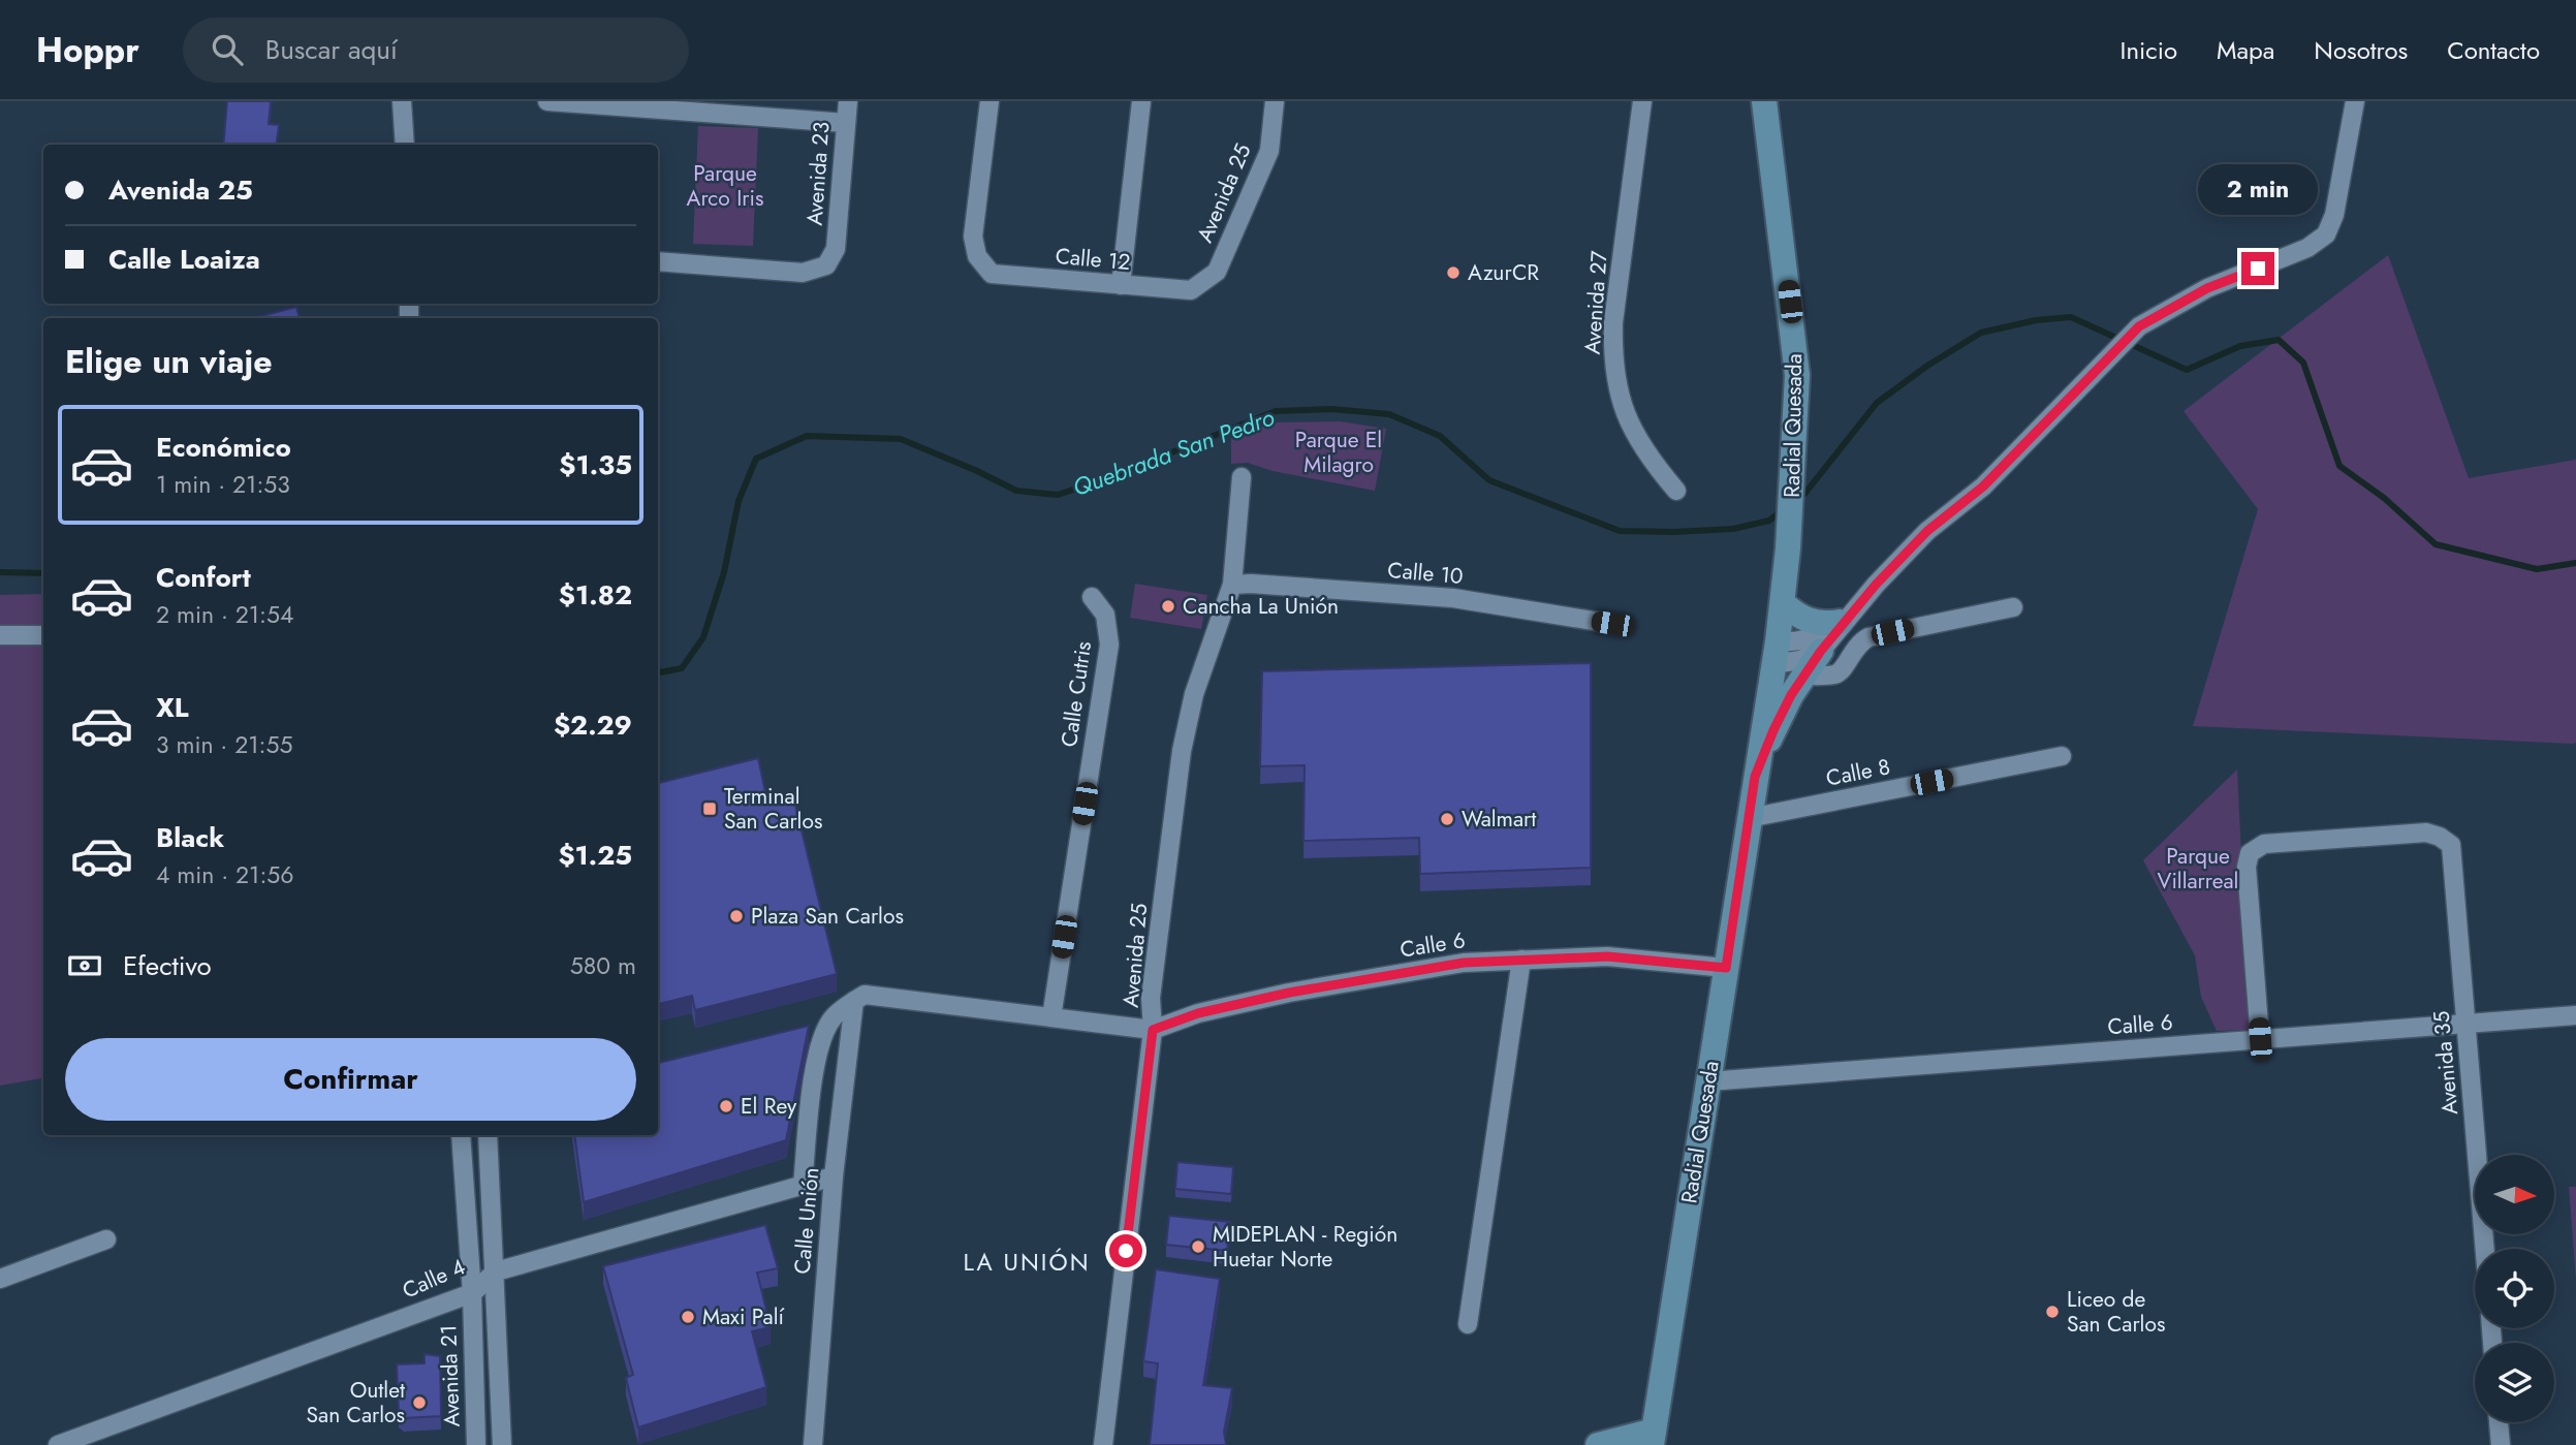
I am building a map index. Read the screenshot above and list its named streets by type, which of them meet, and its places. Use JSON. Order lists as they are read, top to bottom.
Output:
{
  "streets": {
    "main road": ["Radial Quesada"],
    "street": [
      "Avenida 23",
      "Avenida 25",
      "Calle 12",
      "Avenida 27",
      "Calle 10",
      "Calle Cutris",
      "Calle 8",
      "Calle 6",
      "Avenida 35",
      "Calle Unión",
      "Calle 4",
      "Avenida 21"
    ]
  },
  "crossings": [
    ["Avenida 25", "Calle 12"],
    ["Avenida 25", "Calle 10"],
    ["Avenida 25", "Calle 6"],
    ["Radial Quesada", "Calle 8"],
    ["Radial Quesada", "Calle 6"],
    ["Calle 6", "Avenida 35"],
    ["Calle Unión", "Calle 4"],
    ["Calle 4", "Avenida 21"]
  ],
  "districts": ["LA UNIÓN"],
  "water": ["Quebrada San Pedro"],
  "parks": ["Parque Arco Iris", "Parque El Milagro", "Parque Villarreal"],
  "places": {
    "other": [
      "AzurCR",
      "Cancha La Unión",
      "Walmart",
      "Plaza San Carlos",
      "El Rey",
      "MIDEPLAN - Región Huetar Norte",
      "Liceo de San Carlos",
      "Maxi Palí",
      "Outlet San Carlos"
    ],
    "transit": ["Terminal San Carlos"]
  },
  "north": "right",
  "page": {
    "header": "Hoppr",
    "search": "Buscar aquí",
    "nav": [
      "Inicio",
      "Mapa",
      "Nosotros",
      "Contacto"
    ],
    "banner": ["Avenida 25", "Calle Loaiza"],
    "bubble": "2 min",
    "heading": "Elige un viaje",
    "list": [
      {
        "name": "Económico",
        "note": "1 min · 21:53",
        "value": "$1.35"
      },
      {
        "name": "Confort",
        "note": "2 min · 21:54",
        "value": "$1.82"
      },
      {
        "name": "XL",
        "note": "3 min · 21:55",
        "value": "$2.29"
      },
      {
        "name": "Black",
        "note": "4 min · 21:56",
        "value": "$1.25"
      }
    ],
    "pay": ["Efectivo", "580 m"],
    "buttons": "Confirmar"
  }
}
